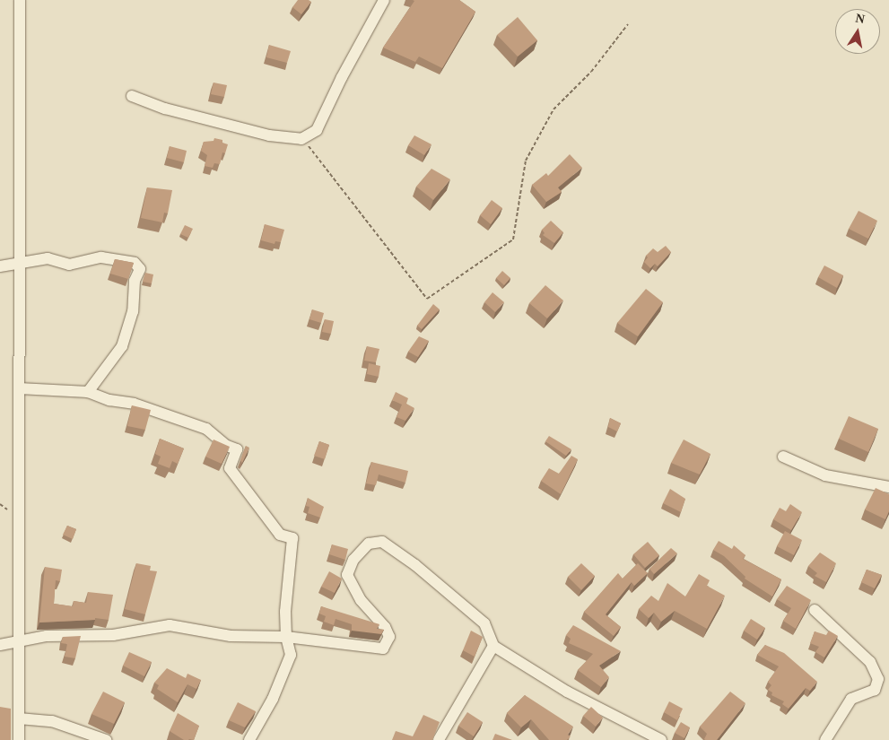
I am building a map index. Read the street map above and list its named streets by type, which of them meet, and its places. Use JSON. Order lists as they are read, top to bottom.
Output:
{
  "north": "top"
}
